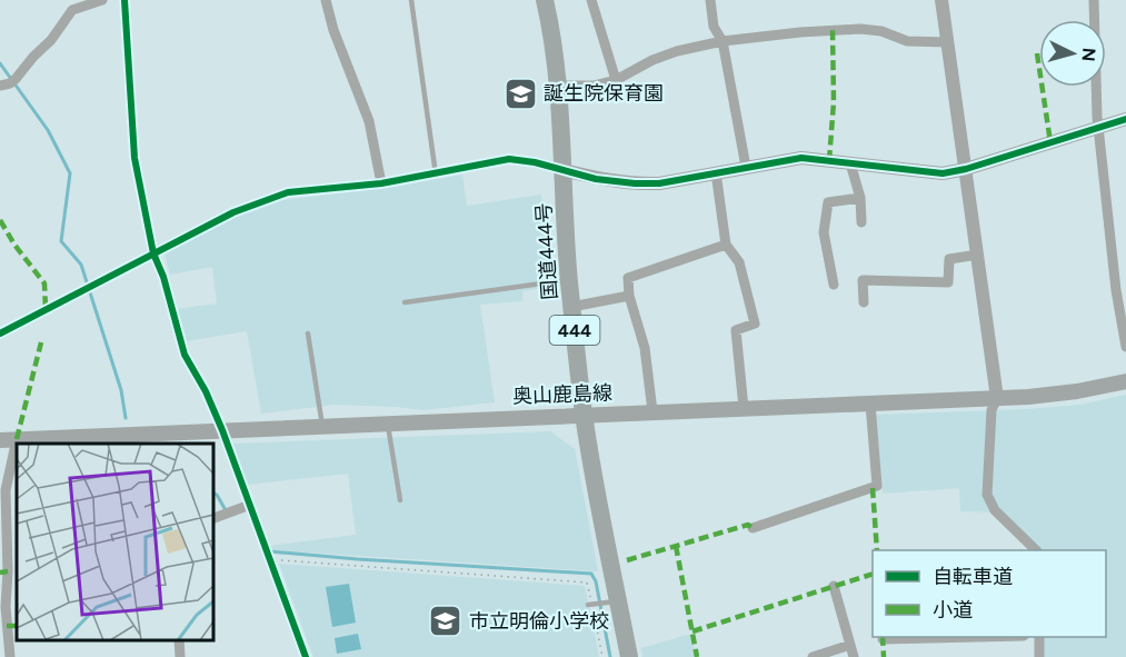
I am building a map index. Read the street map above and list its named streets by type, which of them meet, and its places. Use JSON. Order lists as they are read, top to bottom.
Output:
{
  "streets": {
    "highway": ["国道444号", "444"],
    "main road": ["奥山鹿島線"]
  },
  "crossings": [
    ["国道444号", "奥山鹿島線"]
  ],
  "places": {
    "school or university": ["誕生院保育園", "市立明倫小学校"]
  },
  "legend": ["自転車道", "小道"],
  "north": "right"
}
